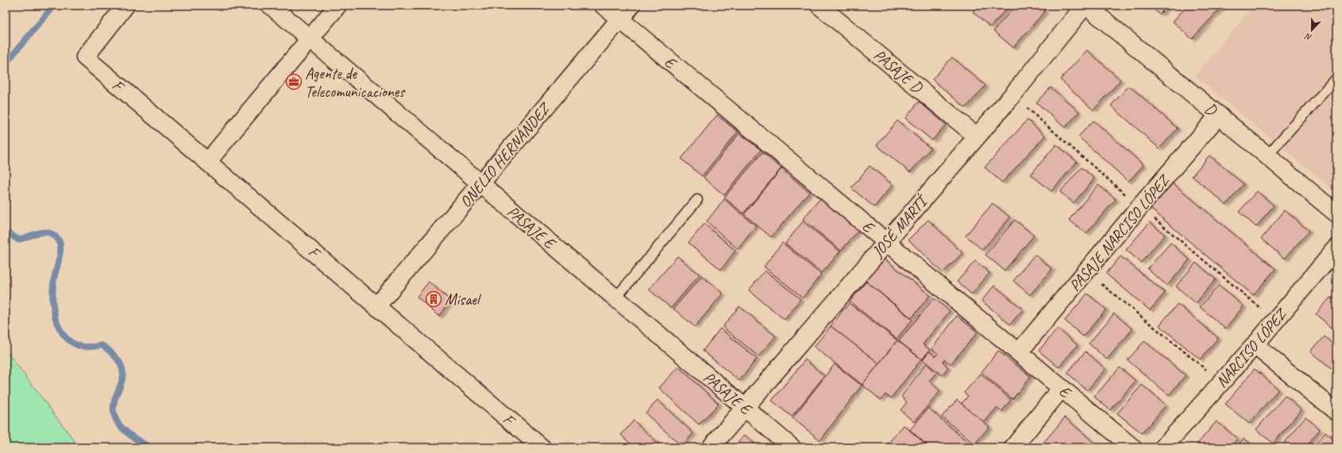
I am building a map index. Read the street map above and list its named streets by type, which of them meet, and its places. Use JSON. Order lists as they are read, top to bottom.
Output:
{
  "streets": {
    "street": [
      "E",
      "PASAJE D",
      "F",
      "D",
      "ONELIO HERNÁNDEZ",
      "PASAJE E",
      "JOSÉ MARTÍ",
      "PASAJE NARCISO LÓPEZ",
      "NARCISO LÓPEZ"
    ]
  },
  "crossings": [
    ["E", "ONELIO HERNÁNDEZ"],
    ["E", "JOSÉ MARTÍ"],
    ["E", "PASAJE NARCISO LÓPEZ"],
    ["PASAJE D", "JOSÉ MARTÍ"],
    ["F", "ONELIO HERNÁNDEZ"],
    ["D", "JOSÉ MARTÍ"],
    ["D", "PASAJE NARCISO LÓPEZ"],
    ["ONELIO HERNÁNDEZ", "PASAJE E"],
    ["PASAJE E", "JOSÉ MARTÍ"]
  ],
  "places": {
    "office": ["Agente de Telecomunicaciones"],
    "building": ["Misael"]
  },
  "north": "bottom"
}
